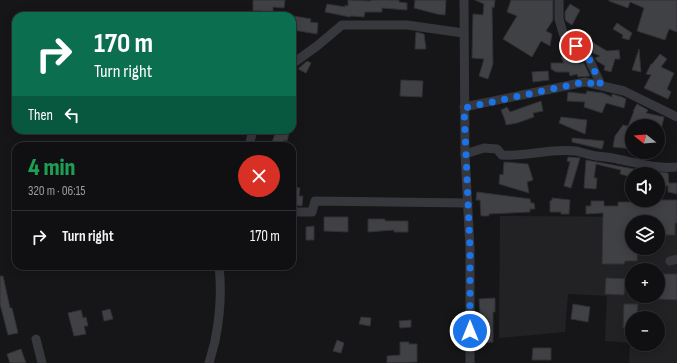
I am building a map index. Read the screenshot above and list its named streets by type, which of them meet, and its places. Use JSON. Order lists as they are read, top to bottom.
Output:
{
  "north": "left",
  "page": {
    "turn": ["170 m", "Turn right"],
    "then": "Then",
    "map_buttons": ["+", "−"],
    "heading": ["4 min", "320 m · 06:15"],
    "list": [
      {
        "name": "Turn right",
        "value": "170 m"
      }
    ]
  }
}
